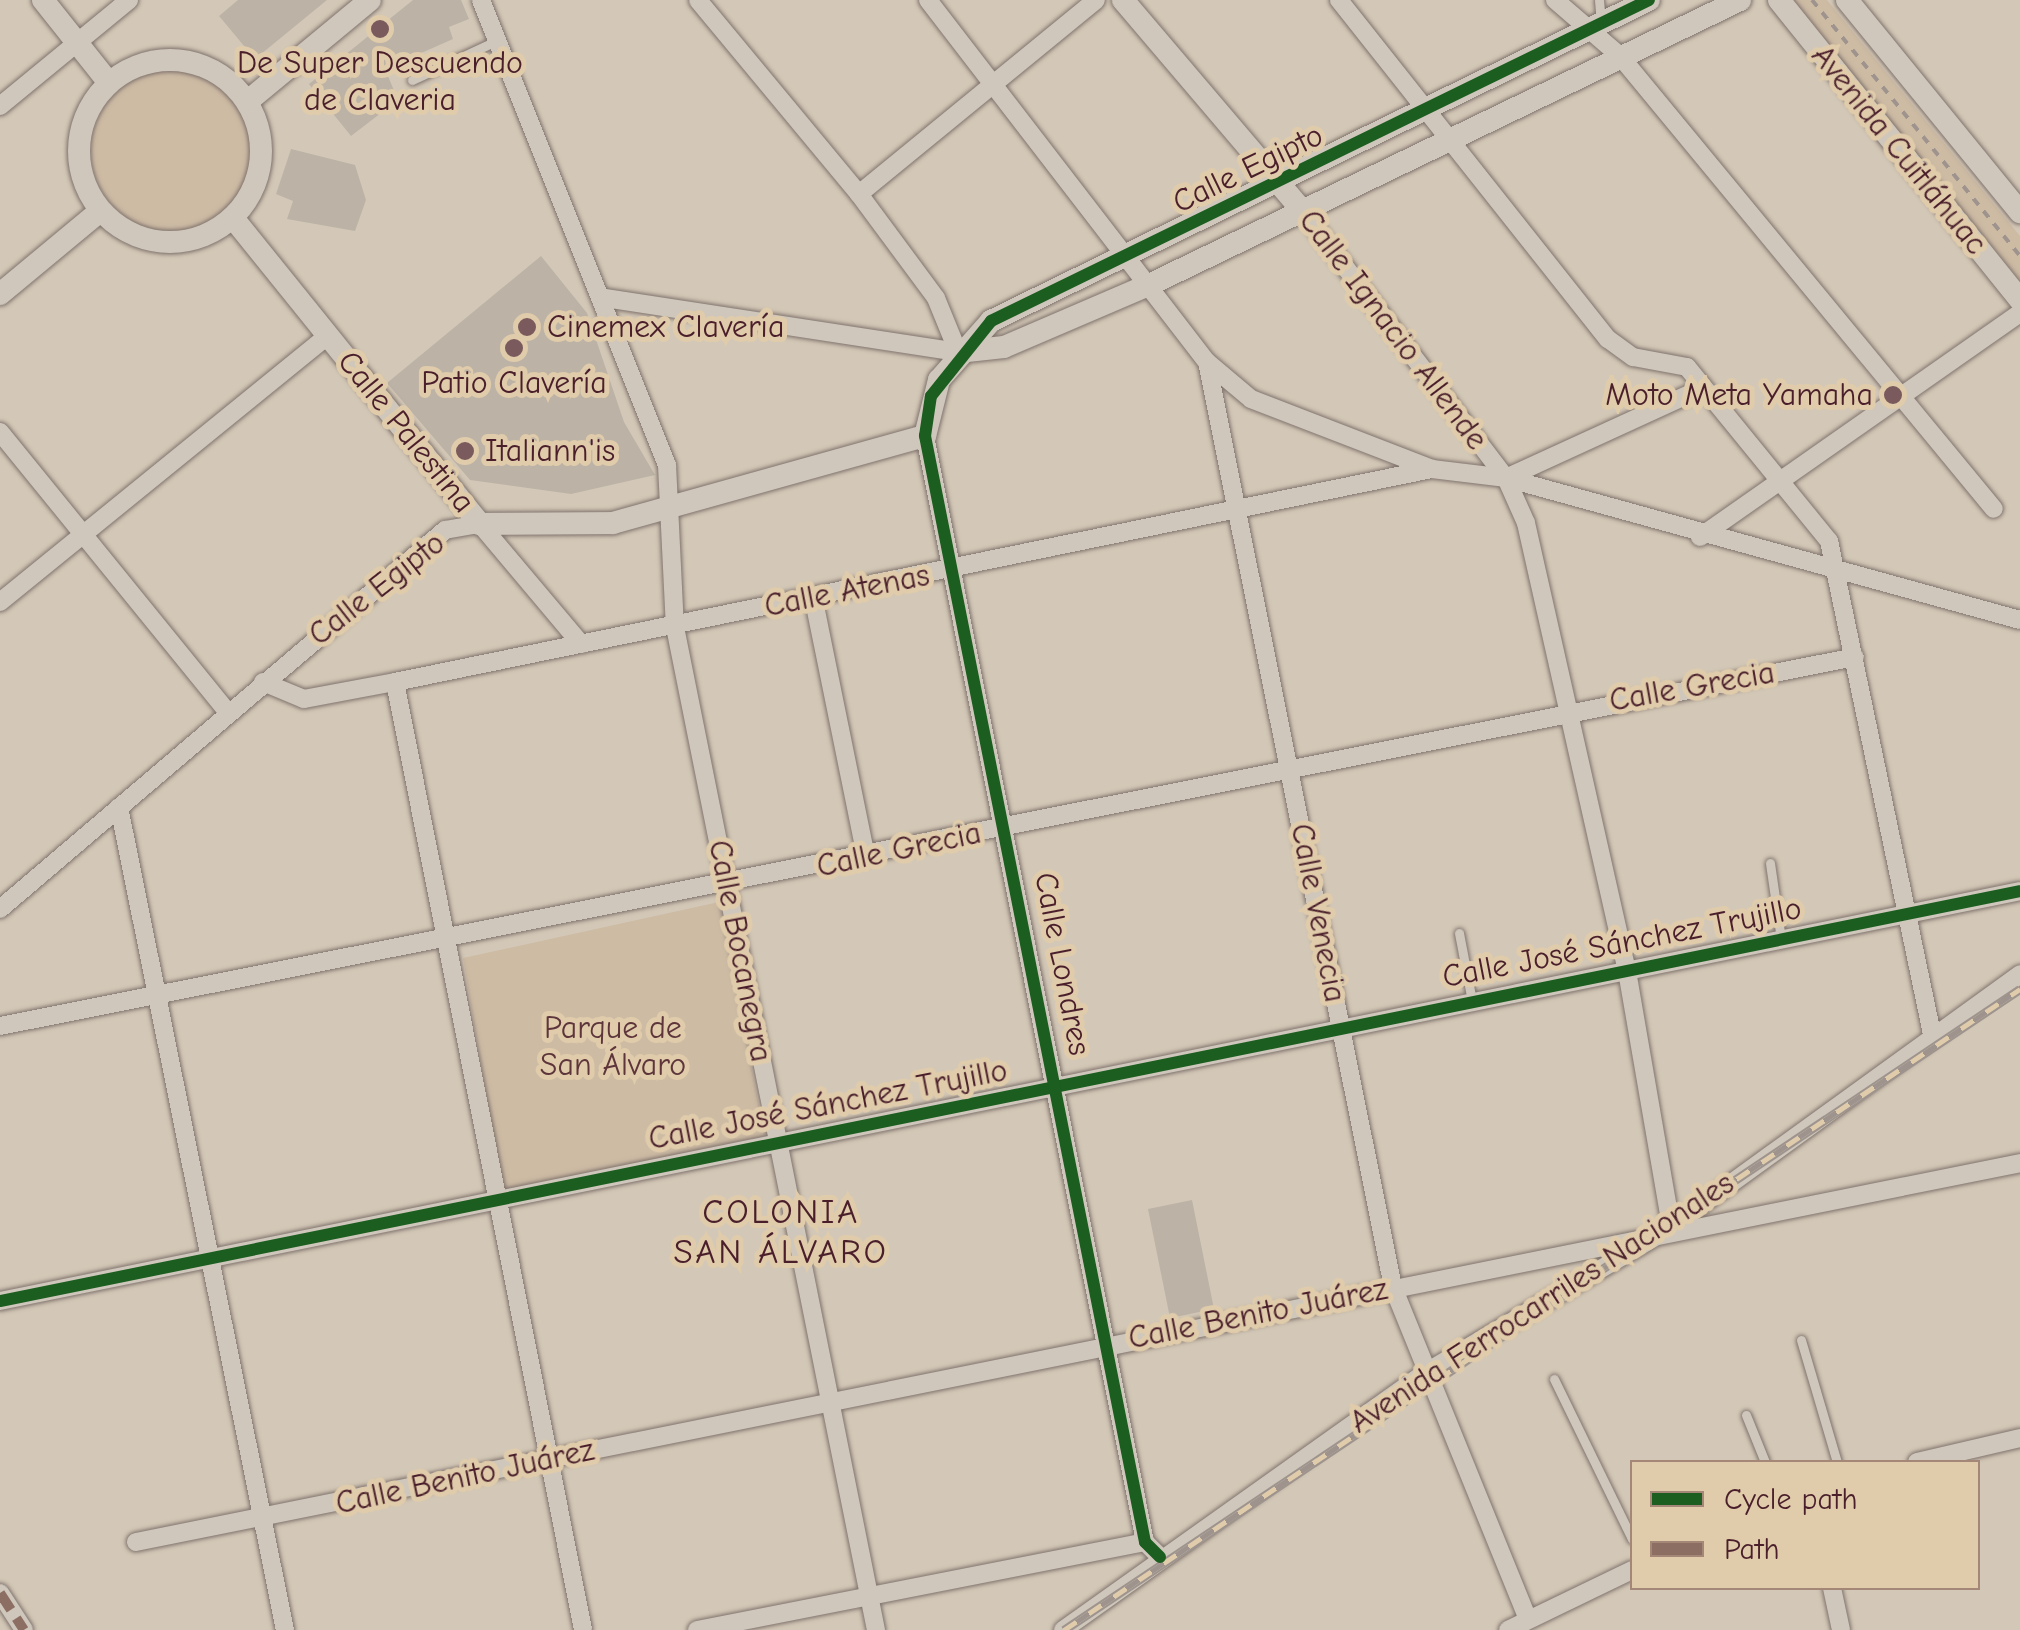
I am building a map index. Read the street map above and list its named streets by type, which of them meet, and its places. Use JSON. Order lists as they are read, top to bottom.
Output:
{
  "streets": {
    "street": [
      "Avenida Cuitláhuac",
      "Calle Egipto",
      "Calle Ignacio Allende",
      "Calle Palestina",
      "Calle Atenas",
      "Calle Grecia",
      "Calle Venecia",
      "Calle José Sánchez Trujillo",
      "Calle Bocanegra",
      "Calle Londres",
      "Avenida Ferrocarriles Nacionales",
      "Calle Benito Juárez"
    ]
  },
  "crossings": [
    ["Calle Egipto", "Calle Ignacio Allende"],
    ["Calle Egipto", "Calle Palestina"],
    ["Calle Egipto", "Calle Atenas"],
    ["Calle Egipto", "Calle Bocanegra"],
    ["Calle Egipto", "Calle Londres"],
    ["Calle Ignacio Allende", "Calle Grecia"],
    ["Calle Ignacio Allende", "Calle José Sánchez Trujillo"],
    ["Calle Ignacio Allende", "Avenida Ferrocarriles Nacionales"],
    ["Calle Ignacio Allende", "Calle Benito Juárez"],
    ["Calle Palestina", "Calle Atenas"],
    ["Calle Atenas", "Calle Venecia"],
    ["Calle Atenas", "Calle Bocanegra"],
    ["Calle Atenas", "Calle Londres"],
    ["Calle Grecia", "Calle Venecia"],
    ["Calle Grecia", "Calle Bocanegra"],
    ["Calle Grecia", "Calle Londres"],
    ["Calle Venecia", "Calle José Sánchez Trujillo"],
    ["Calle Venecia", "Avenida Ferrocarriles Nacionales"],
    ["Calle Venecia", "Calle Benito Juárez"],
    ["Calle José Sánchez Trujillo", "Calle Bocanegra"],
    ["Calle José Sánchez Trujillo", "Calle Londres"],
    ["Calle Bocanegra", "Calle Benito Juárez"],
    ["Calle Londres", "Calle Benito Juárez"],
    ["Avenida Ferrocarriles Nacionales", "Calle Benito Juárez"]
  ],
  "districts": ["COLONIA SAN ÁLVARO"],
  "parks": ["Parque de San Álvaro"],
  "places": [
    "De Super Descuendo de Claveria",
    "Cinemex Clavería",
    "Patio Clavería",
    "Moto Meta Yamaha",
    "Italiann'is"
  ],
  "legend": ["Cycle path", "Path"]
}
